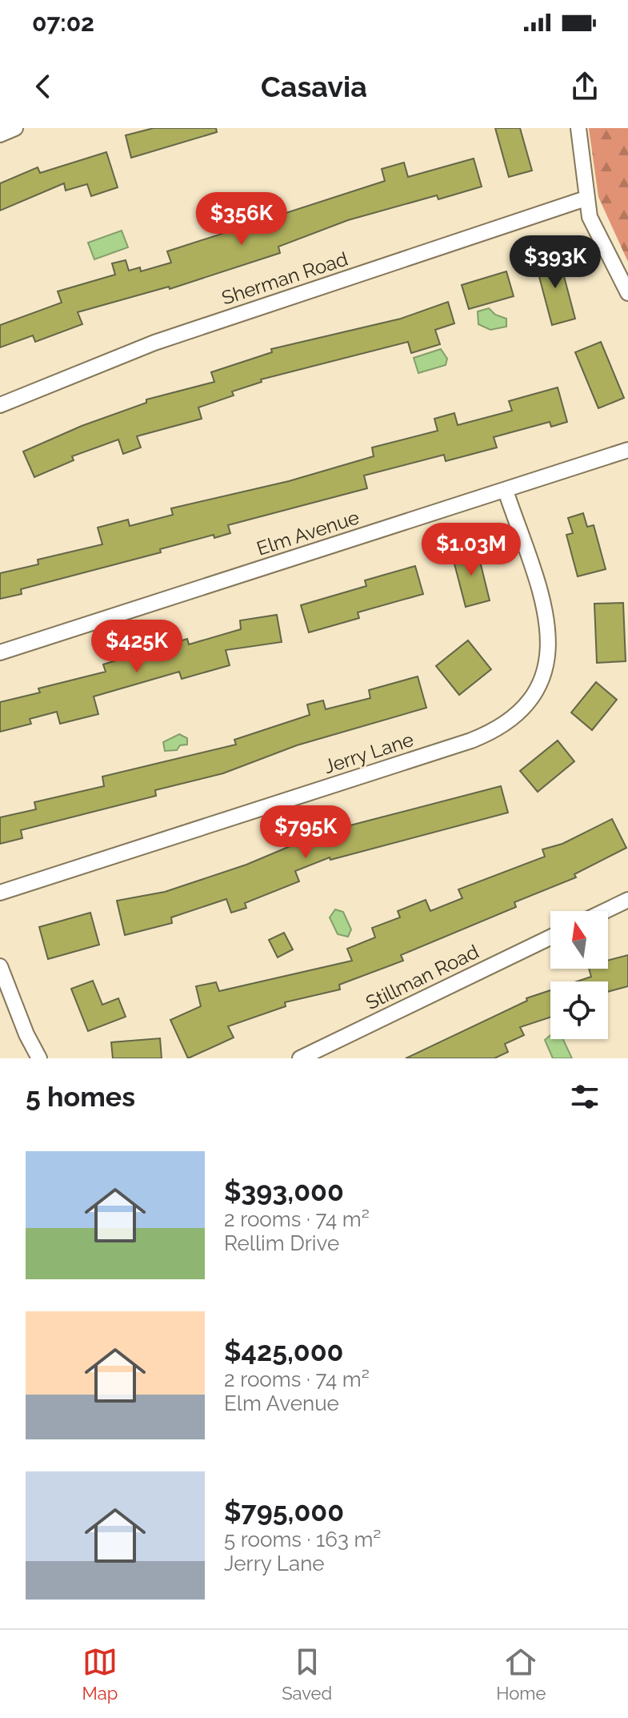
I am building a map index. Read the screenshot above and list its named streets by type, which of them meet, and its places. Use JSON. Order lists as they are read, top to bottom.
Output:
{
  "streets": {
    "street": [
      "Sherman Road",
      "Elm Avenue",
      "Jerry Lane",
      "Stillman Road"
    ]
  },
  "crossings": [
    ["Elm Avenue", "Jerry Lane"]
  ],
  "north": "top",
  "page": {
    "status": "07:02",
    "header": "Casavia",
    "price": [
      "$356K",
      "$393K",
      "$1.03M",
      "$425K",
      "$795K"
    ],
    "heading": "5 homes",
    "list": [
      {
        "name": "$393,000",
        "note": "2 rooms · 74 m² · Rellim Drive"
      },
      {
        "name": "$425,000",
        "note": "2 rooms · 74 m² · Elm Avenue"
      },
      {
        "name": "$795,000",
        "note": "5 rooms · 163 m² · Jerry Lane"
      }
    ],
    "tabs": ["Map", "Saved", "Home"]
  }
}
